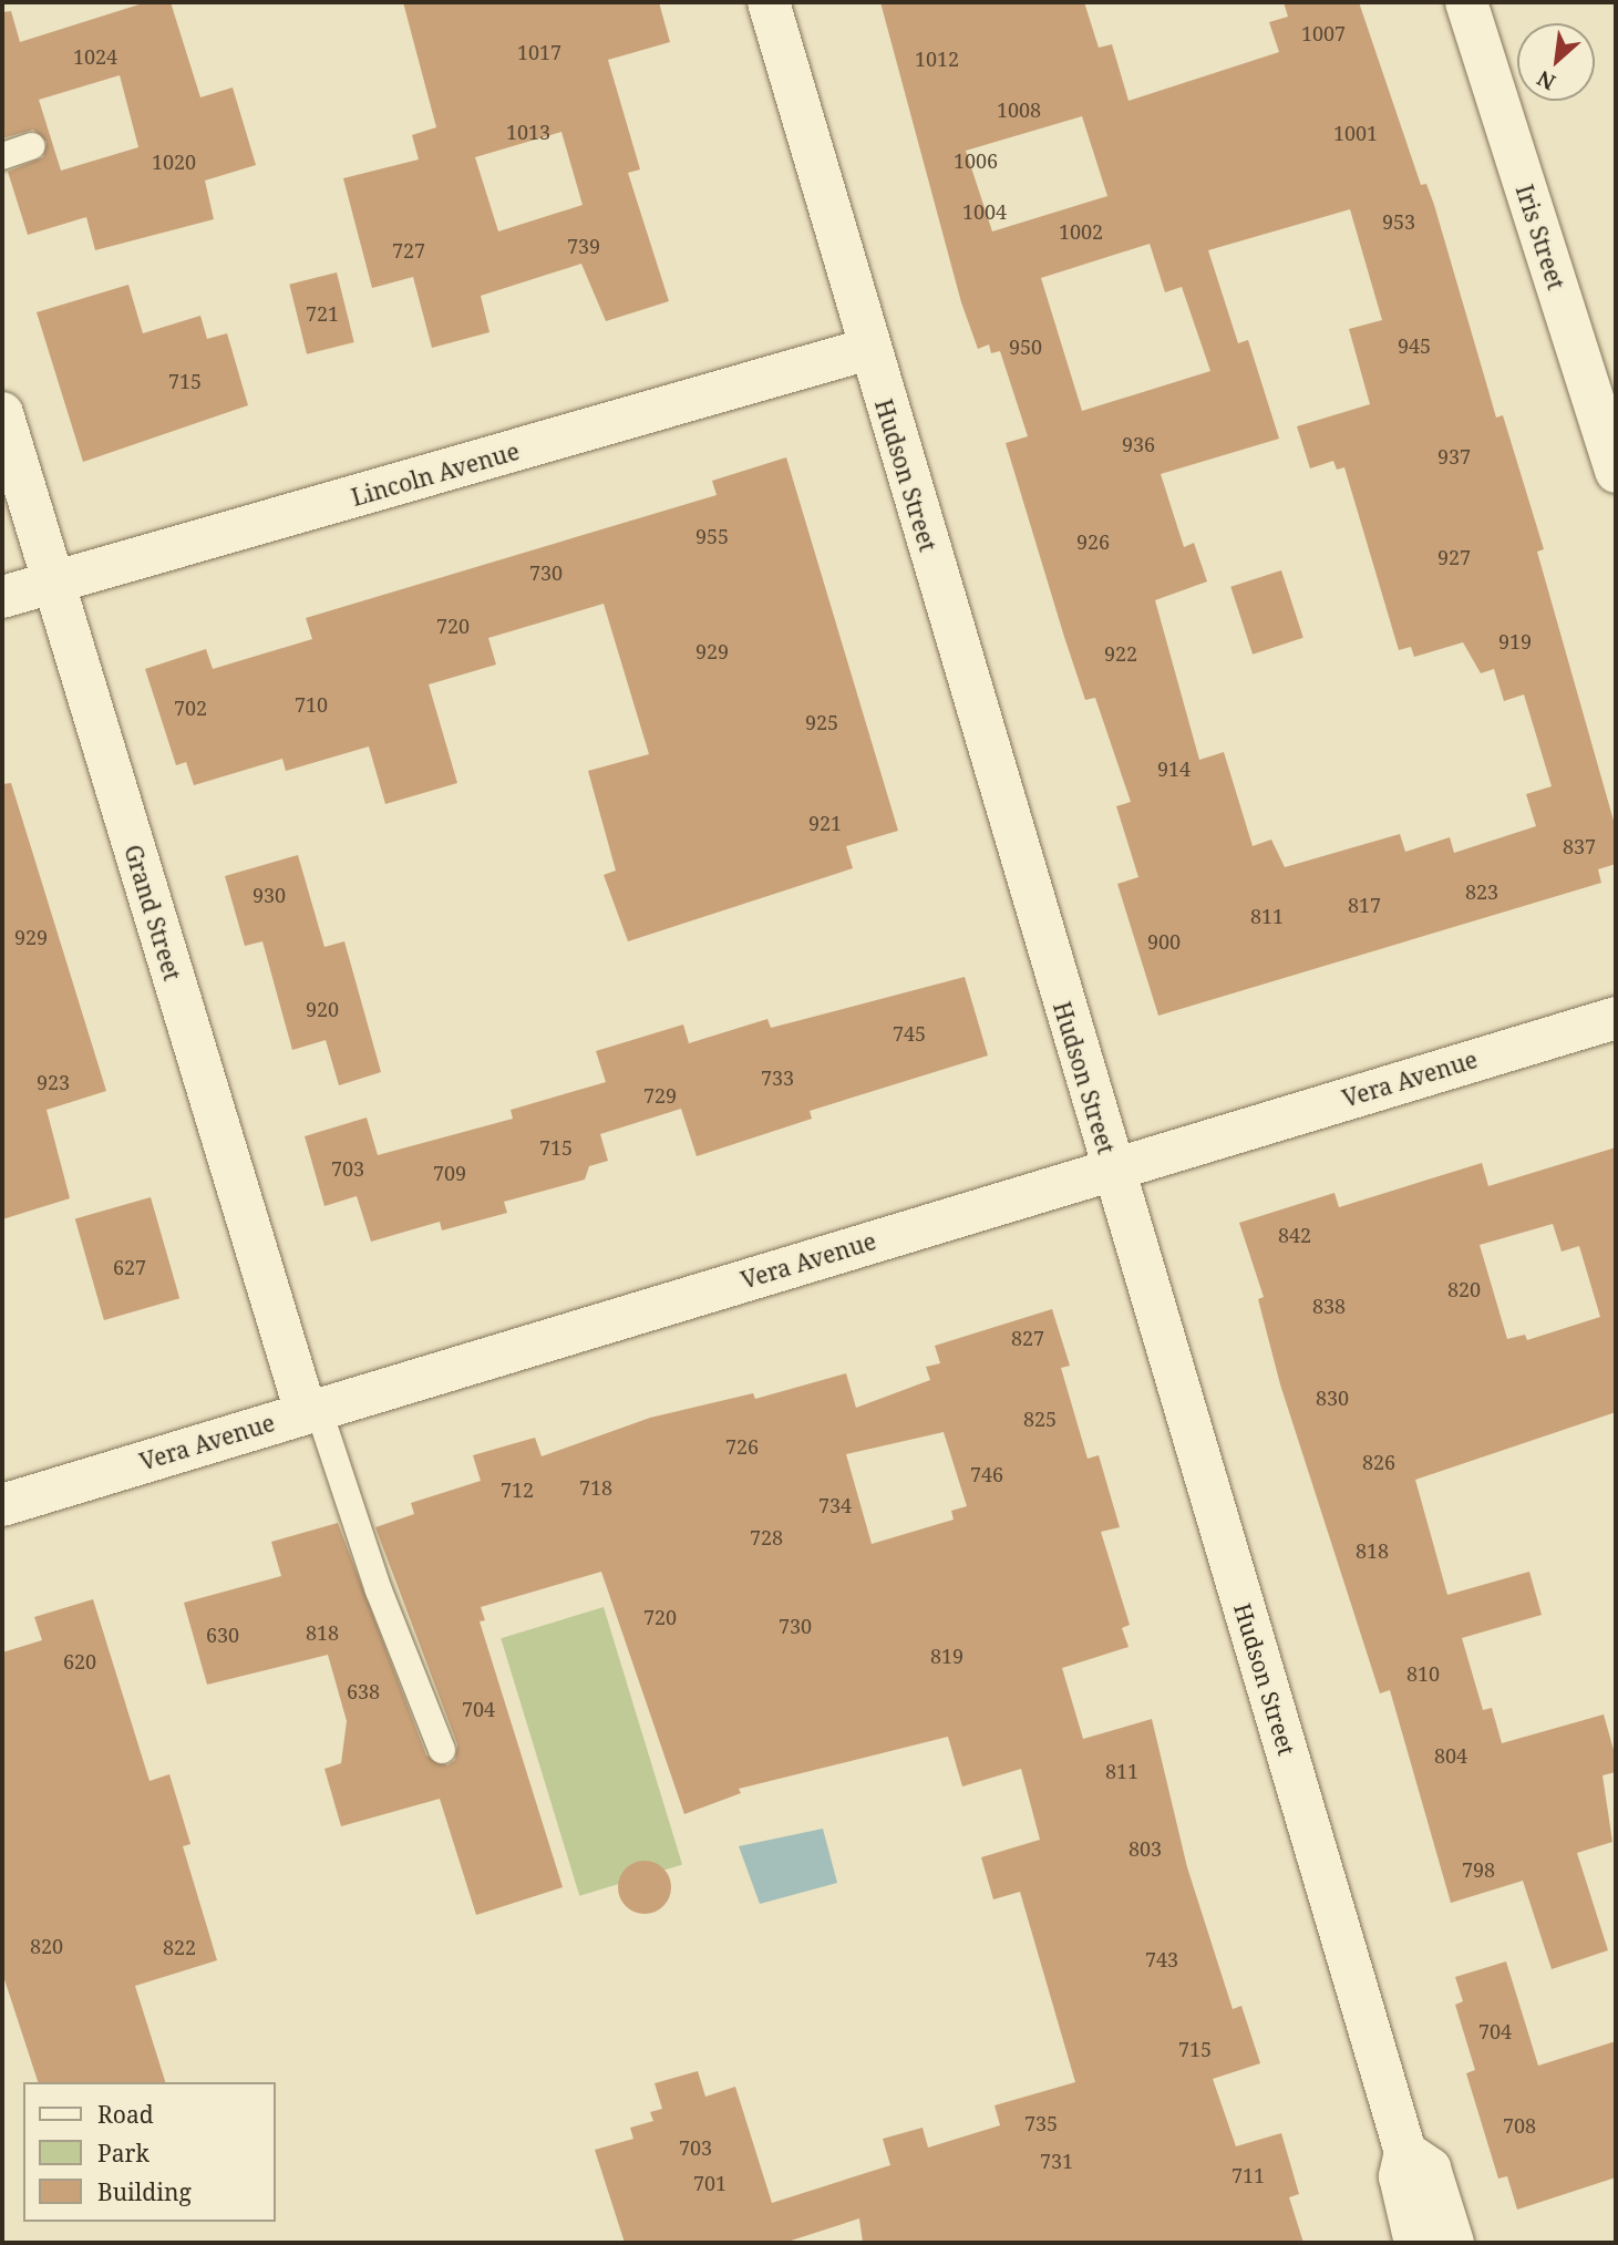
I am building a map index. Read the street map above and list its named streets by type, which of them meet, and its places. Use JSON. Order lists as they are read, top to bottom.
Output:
{
  "streets": {
    "street": [
      "Iris Street",
      "Lincoln Avenue",
      "Hudson Street",
      "Grand Street",
      "Vera Avenue"
    ]
  },
  "crossings": [
    ["Lincoln Avenue", "Hudson Street"],
    ["Lincoln Avenue", "Grand Street"],
    ["Hudson Street", "Vera Avenue"],
    ["Grand Street", "Vera Avenue"]
  ],
  "house_numbers": [
    "1007",
    "1017",
    "1024",
    "1012",
    "1008",
    "1013",
    "1001",
    "1006",
    "1020",
    "1004",
    "953",
    "1002",
    "739",
    "727",
    "721",
    "945",
    "950",
    "715",
    "936",
    "937",
    "955",
    "926",
    "927",
    "730",
    "720",
    "919",
    "929",
    "922",
    "710",
    "702",
    "925",
    "914",
    "921",
    "837",
    "823",
    "930",
    "817",
    "811",
    "929",
    "900",
    "920",
    "745",
    "733",
    "923",
    "729",
    "715",
    "703",
    "709",
    "842",
    "627",
    "820",
    "838",
    "827",
    "830",
    "825",
    "726",
    "826",
    "746",
    "718",
    "712",
    "734",
    "728",
    "818",
    "720",
    "730",
    "818",
    "630",
    "819",
    "620",
    "810",
    "638",
    "704",
    "804",
    "811",
    "803",
    "798",
    "820",
    "822",
    "743",
    "704",
    "715",
    "735",
    "708",
    "703",
    "731",
    "711",
    "701"
  ],
  "legend": ["Road", "Park", "Building"],
  "north": "bottom left"
}
